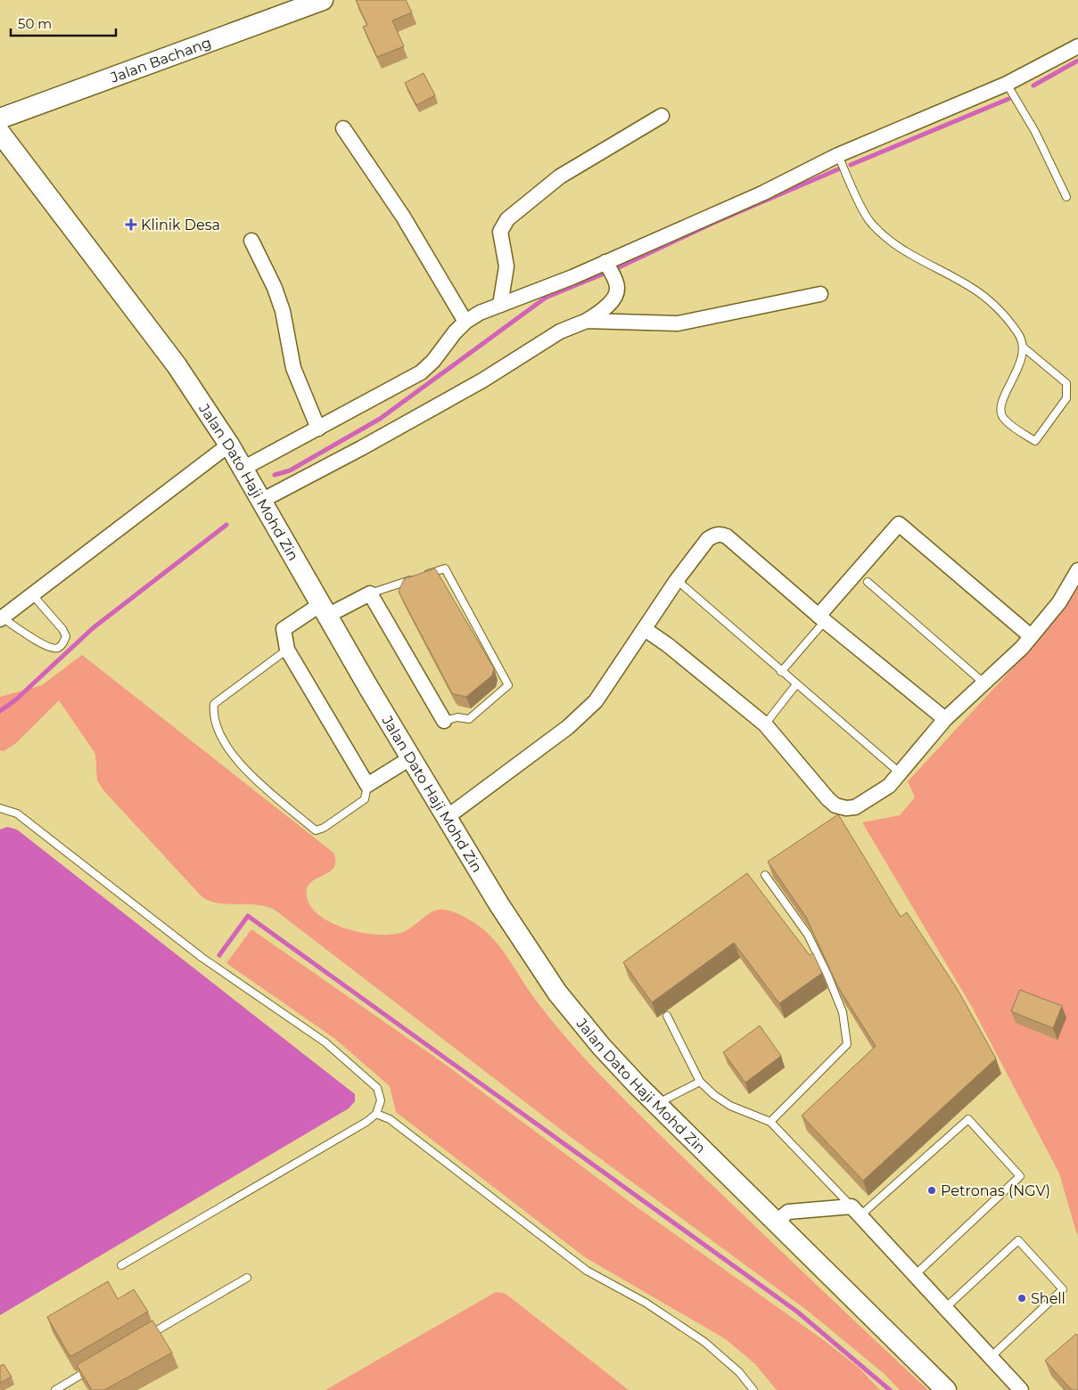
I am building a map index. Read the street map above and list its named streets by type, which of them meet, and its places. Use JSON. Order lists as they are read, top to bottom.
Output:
{
  "streets": {
    "main road": ["Jalan Bachang", "Jalan Dato Haji Mohd Zin"]
  },
  "places": {
    "health": ["Klinik Desa"],
    "other": ["Petronas (NGV)", "Shell"]
  },
  "scale_bar": "50 m"
}
